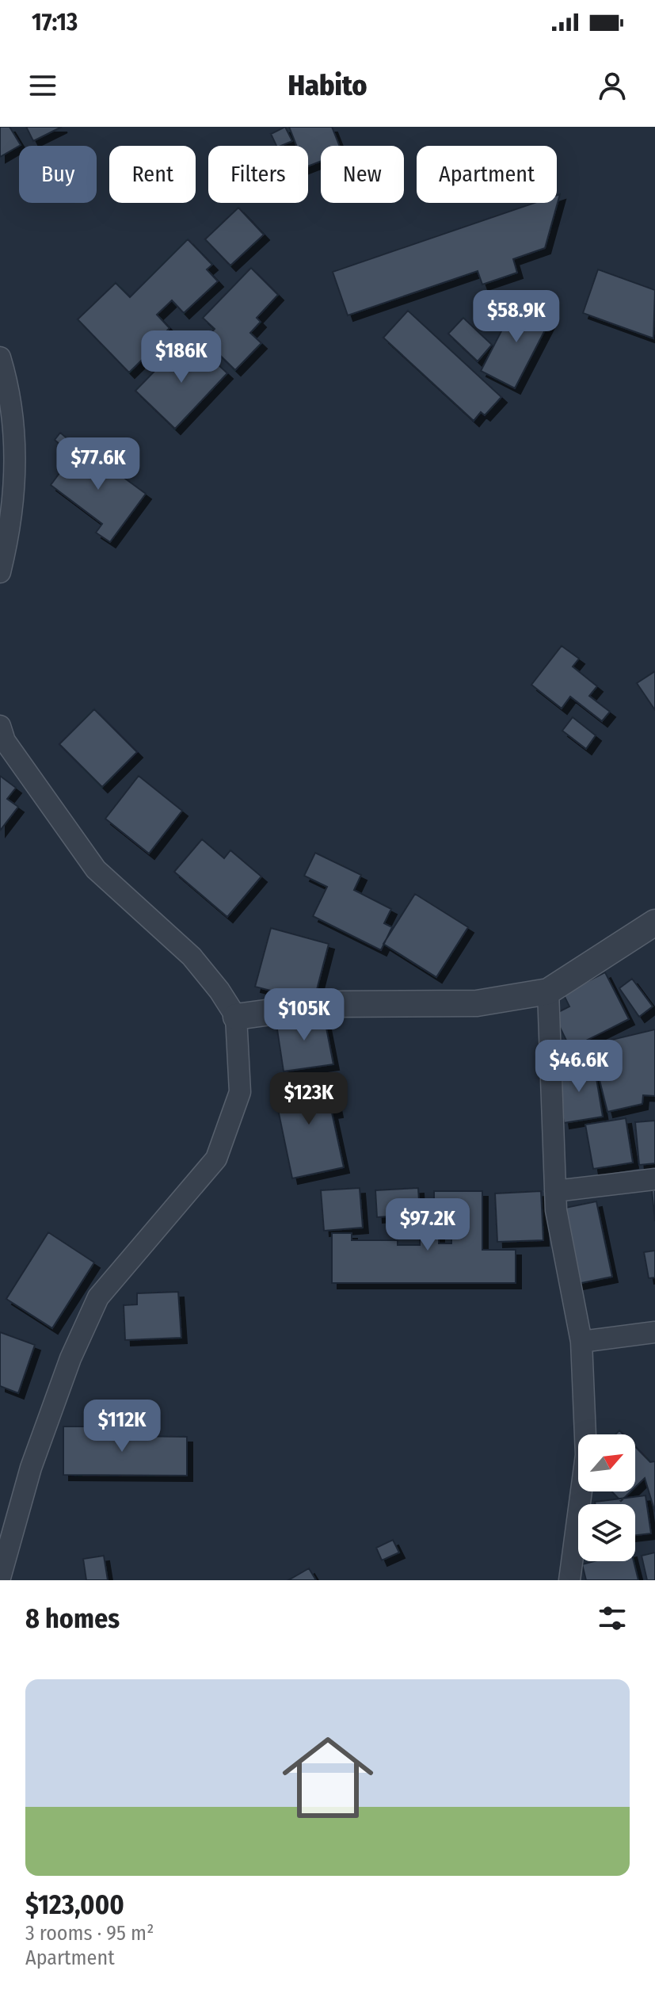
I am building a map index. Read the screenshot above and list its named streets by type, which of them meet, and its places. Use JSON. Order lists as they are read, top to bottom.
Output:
{
  "north": "top right",
  "page": {
    "status": "17:13",
    "header": "Habito",
    "chip": [
      "Buy",
      "Rent",
      "Filters",
      "New",
      "Apartment"
    ],
    "price": [
      "$58.9K",
      "$186K",
      "$77.6K",
      "$105K",
      "$46.6K",
      "$123K",
      "$97.2K",
      "$112K"
    ],
    "heading": "8 homes",
    "list": [
      {
        "name": "$123,000",
        "note": "3 rooms · 95 m² · Apartment"
      }
    ]
  }
}
